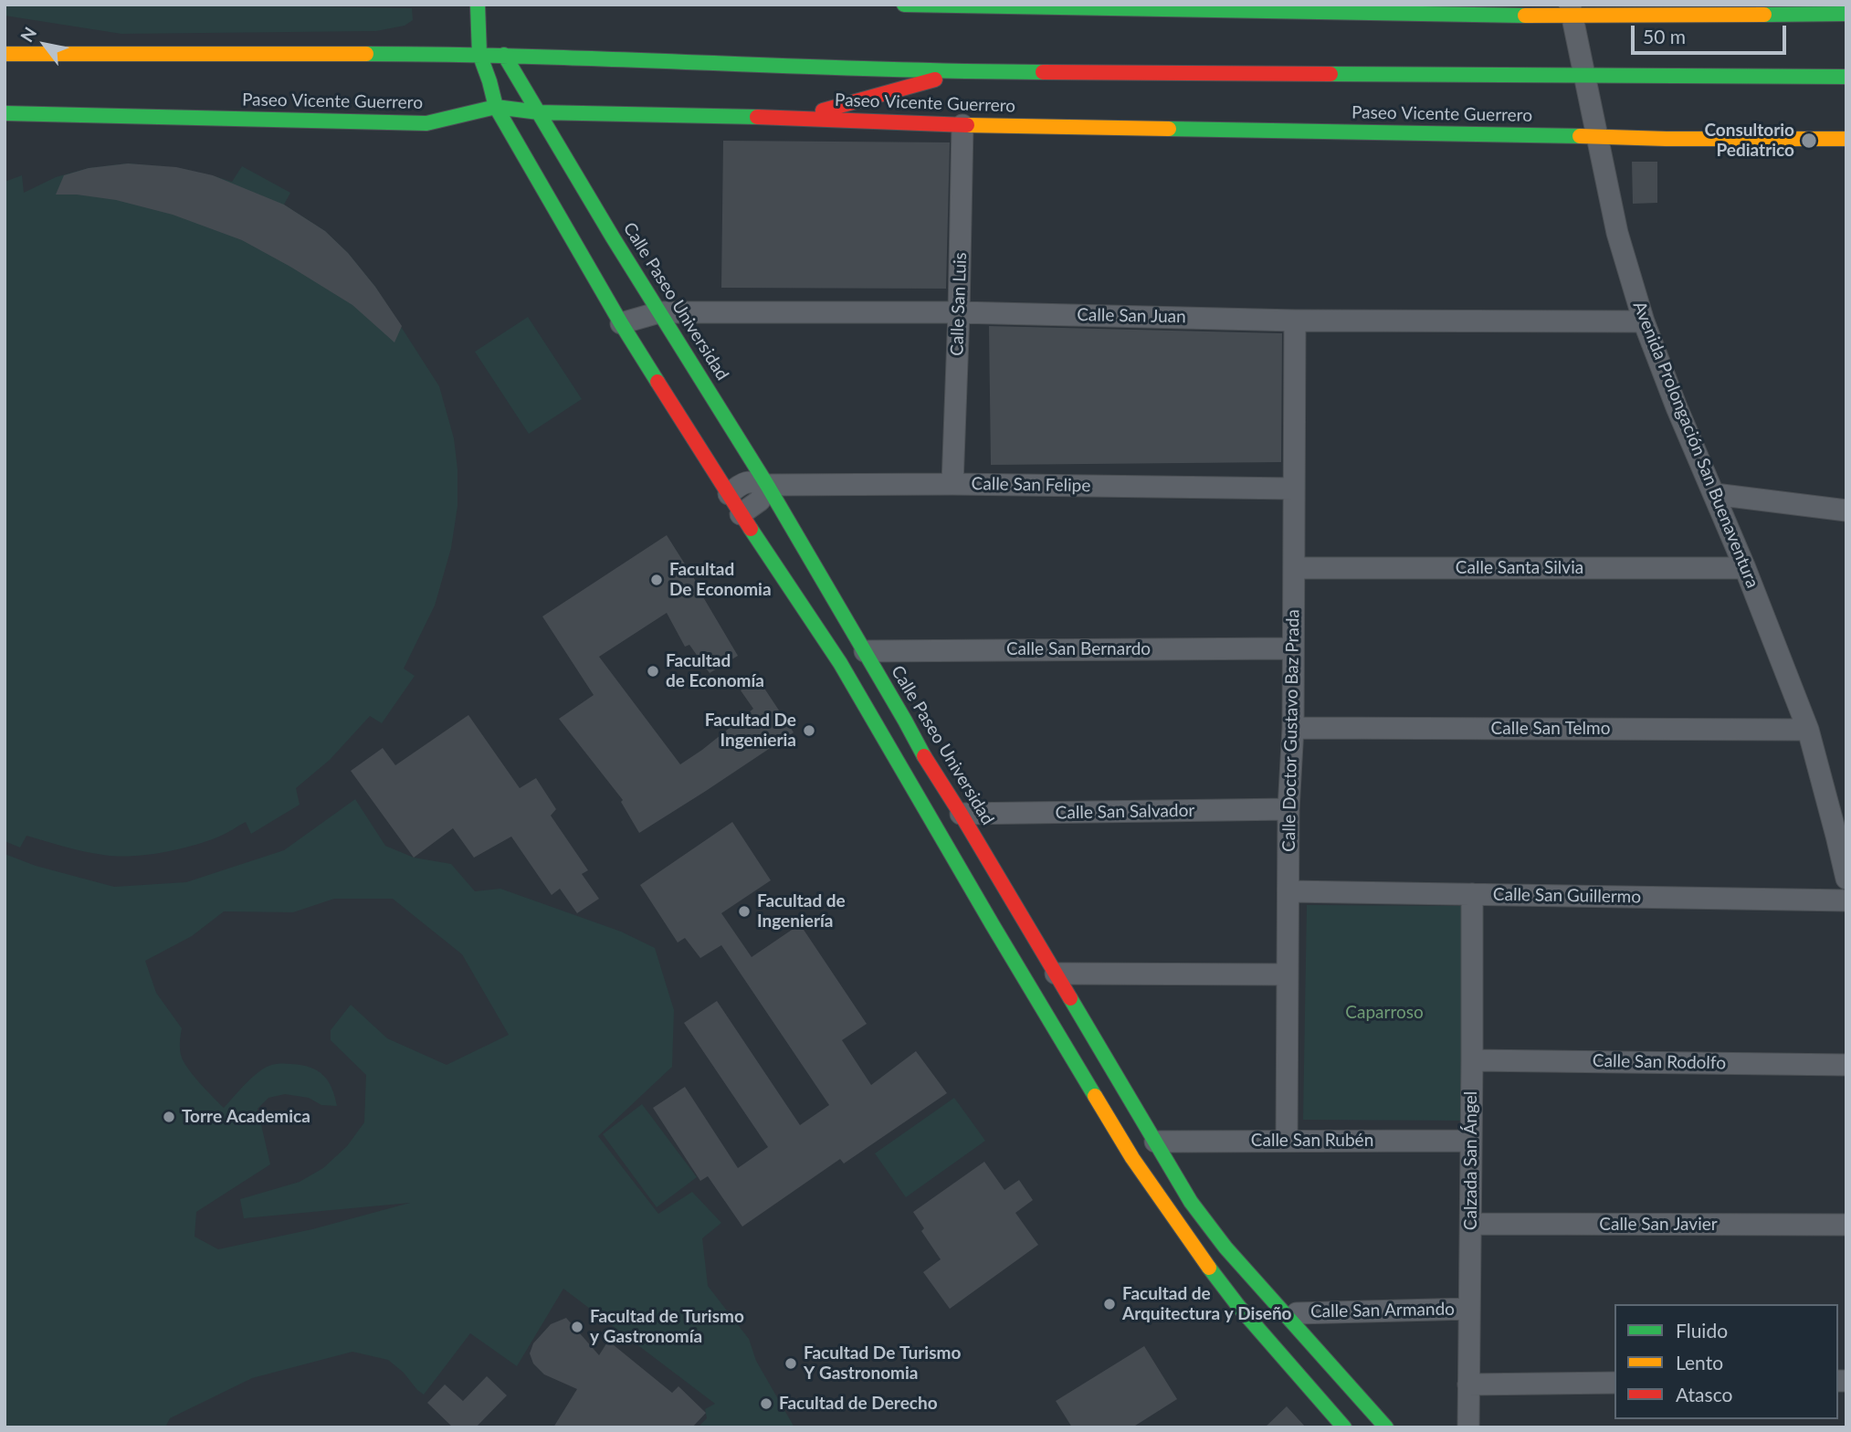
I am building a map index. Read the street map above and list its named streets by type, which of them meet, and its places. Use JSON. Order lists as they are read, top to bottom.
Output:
{
  "streets": {
    "main road": ["Paseo Vicente Guerrero", "Calle Paseo Universidad"],
    "street": [
      "Calle San Luis",
      "Calle San Juan",
      "Avenida Prolongación San Buenaventura",
      "Calle San Felipe",
      "Calle Santa Silvia",
      "Calle San Bernardo",
      "Calle San Telmo",
      "Calle Doctor Gustavo Baz Prada",
      "Calle San Salvador",
      "Calle San Guillermo",
      "Calle San Rodolfo",
      "Calle San Rubén",
      "Calzada San Ángel",
      "Calle San Javier",
      "Calle San Armando"
    ]
  },
  "crossings": [
    ["Paseo Vicente Guerrero", "Calle Paseo Universidad"],
    ["Paseo Vicente Guerrero", "Calle San Luis"],
    ["Paseo Vicente Guerrero", "Avenida Prolongación San Buenaventura"],
    ["Calle Paseo Universidad", "Calle San Juan"],
    ["Calle Paseo Universidad", "Calle San Felipe"],
    ["Calle Paseo Universidad", "Calle San Bernardo"],
    ["Calle Paseo Universidad", "Calle San Salvador"],
    ["Calle Paseo Universidad", "Calle San Rubén"],
    ["Calle San Luis", "Calle San Juan"],
    ["Calle San Luis", "Calle San Felipe"],
    ["Calle San Juan", "Avenida Prolongación San Buenaventura"],
    ["Calle San Juan", "Calle Doctor Gustavo Baz Prada"],
    ["Avenida Prolongación San Buenaventura", "Calle Santa Silvia"],
    ["Avenida Prolongación San Buenaventura", "Calle San Telmo"],
    ["Calle San Felipe", "Calle Doctor Gustavo Baz Prada"],
    ["Calle Santa Silvia", "Calle Doctor Gustavo Baz Prada"],
    ["Calle San Bernardo", "Calle Doctor Gustavo Baz Prada"],
    ["Calle San Telmo", "Calle Doctor Gustavo Baz Prada"],
    ["Calle Doctor Gustavo Baz Prada", "Calle San Salvador"],
    ["Calle Doctor Gustavo Baz Prada", "Calle San Guillermo"],
    ["Calle Doctor Gustavo Baz Prada", "Calle San Rubén"],
    ["Calle San Guillermo", "Calzada San Ángel"],
    ["Calle San Rodolfo", "Calzada San Ángel"],
    ["Calle San Rubén", "Calzada San Ángel"],
    ["Calzada San Ángel", "Calle San Javier"],
    ["Calzada San Ángel", "Calle San Armando"]
  ],
  "parks": ["Caparroso"],
  "places": [
    "Consultorio Pediatrico",
    "Facultad De Economia",
    "Facultad de Economía",
    "Facultad De Ingenieria",
    "Facultad de Ingeniería",
    "Torre Academica",
    "Facultad de Arquitectura y Diseño",
    "Facultad de Turismo y Gastronomía",
    "Facultad De Turismo Y Gastronomia",
    "Facultad de Derecho"
  ],
  "legend": ["Fluido", "Lento", "Atasco"],
  "scale_bar": "50 m",
  "north": "top left"
}
